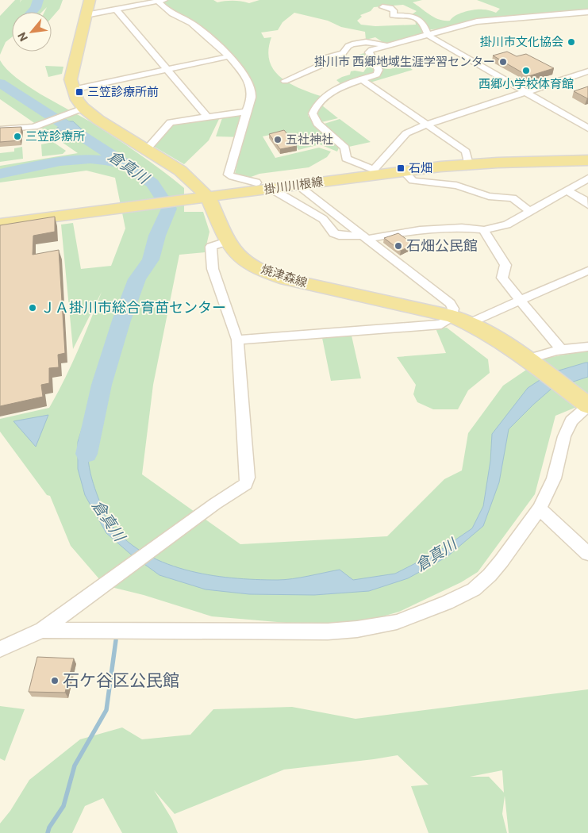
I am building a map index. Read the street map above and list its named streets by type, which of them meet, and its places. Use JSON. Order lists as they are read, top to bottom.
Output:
{
  "streets": {
    "main road": ["掛川川根線", "焼津森線"]
  },
  "crossings": [
    ["掛川川根線", "焼津森線"]
  ],
  "water": ["倉真川"],
  "places": {
    "other": [
      "掛川市文化協会",
      "掛川市 西郷地域生涯学習センター",
      "西郷小学校体育館",
      "三笠診療所",
      "五社神社",
      "石畑公民館",
      "ＪＡ掛川市総合育苗センター",
      "石ケ谷区公民館"
    ],
    "transit": ["三笠診療所前", "石畑"]
  },
  "north": "bottom left"
}
